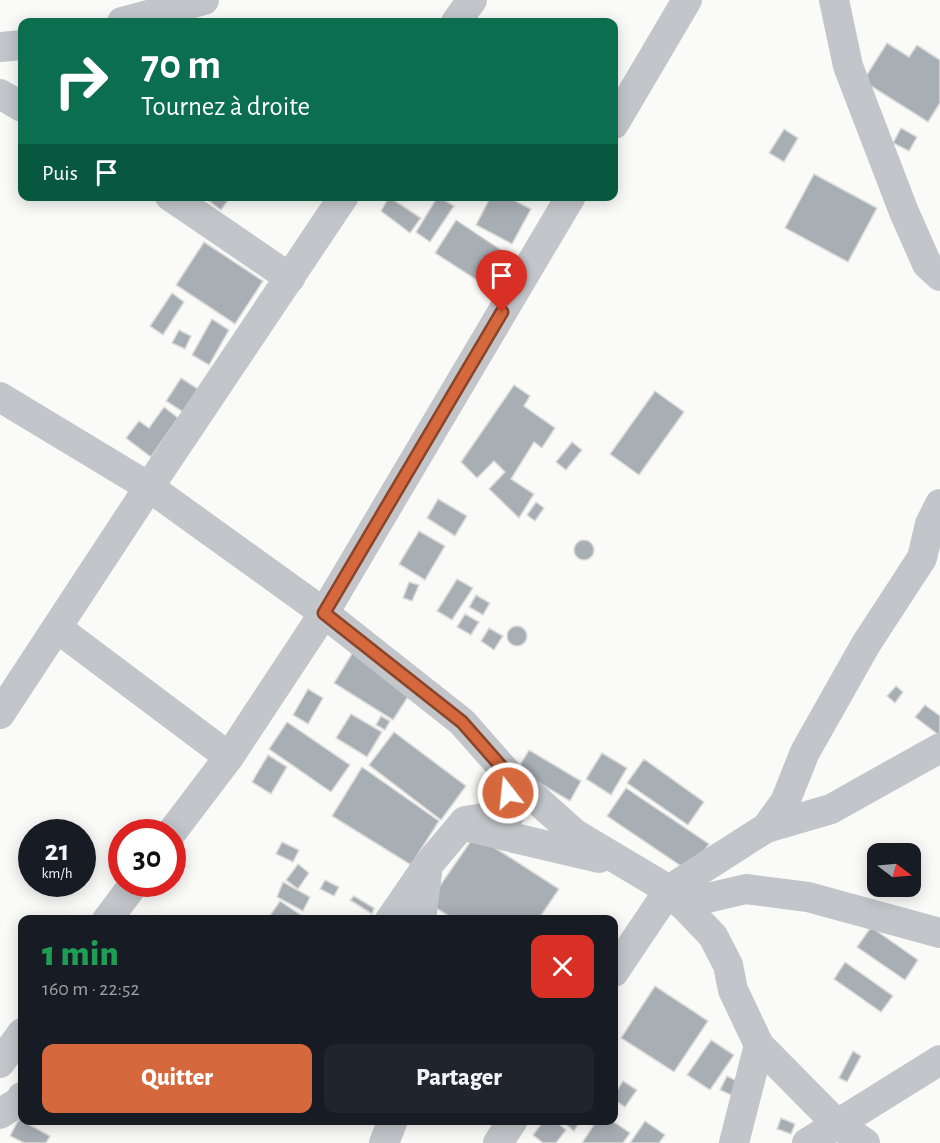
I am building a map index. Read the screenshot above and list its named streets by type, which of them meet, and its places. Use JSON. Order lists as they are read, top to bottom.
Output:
{
  "north": "right",
  "page": {
    "turn": ["70 m", "Tournez à droite"],
    "then": "Puis",
    "speed": "21 km/h",
    "limit": "30",
    "heading": ["1 min", "160 m · 22:52"],
    "buttons": ["Quitter", "Partager"]
  }
}
